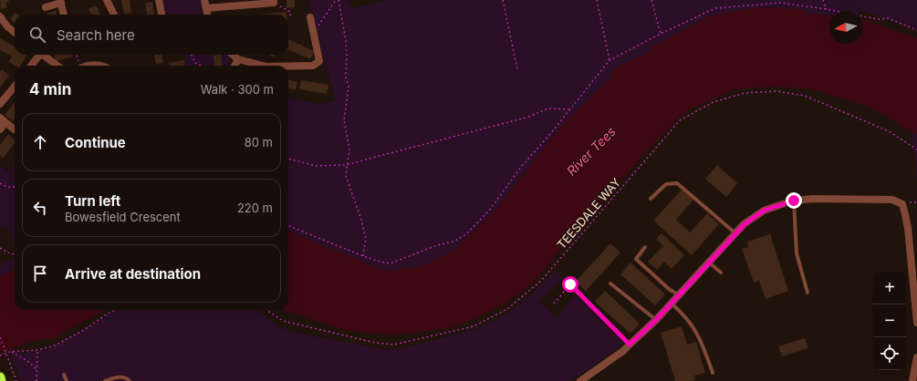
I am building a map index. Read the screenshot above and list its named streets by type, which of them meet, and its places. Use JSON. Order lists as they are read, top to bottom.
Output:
{
  "streets": {
    "path": ["TEESDALE WAY"]
  },
  "water": ["River Tees"],
  "north": "left",
  "page": {
    "search": "Search here",
    "heading": ["4 min", "Walk · 300 m"],
    "list": [
      ["Continue", "80 m"],
      ["Turn left", "Bowesfield Crescent", "220 m"],
      "Arrive at destination"
    ],
    "map_buttons": ["+", "−"]
  }
}
